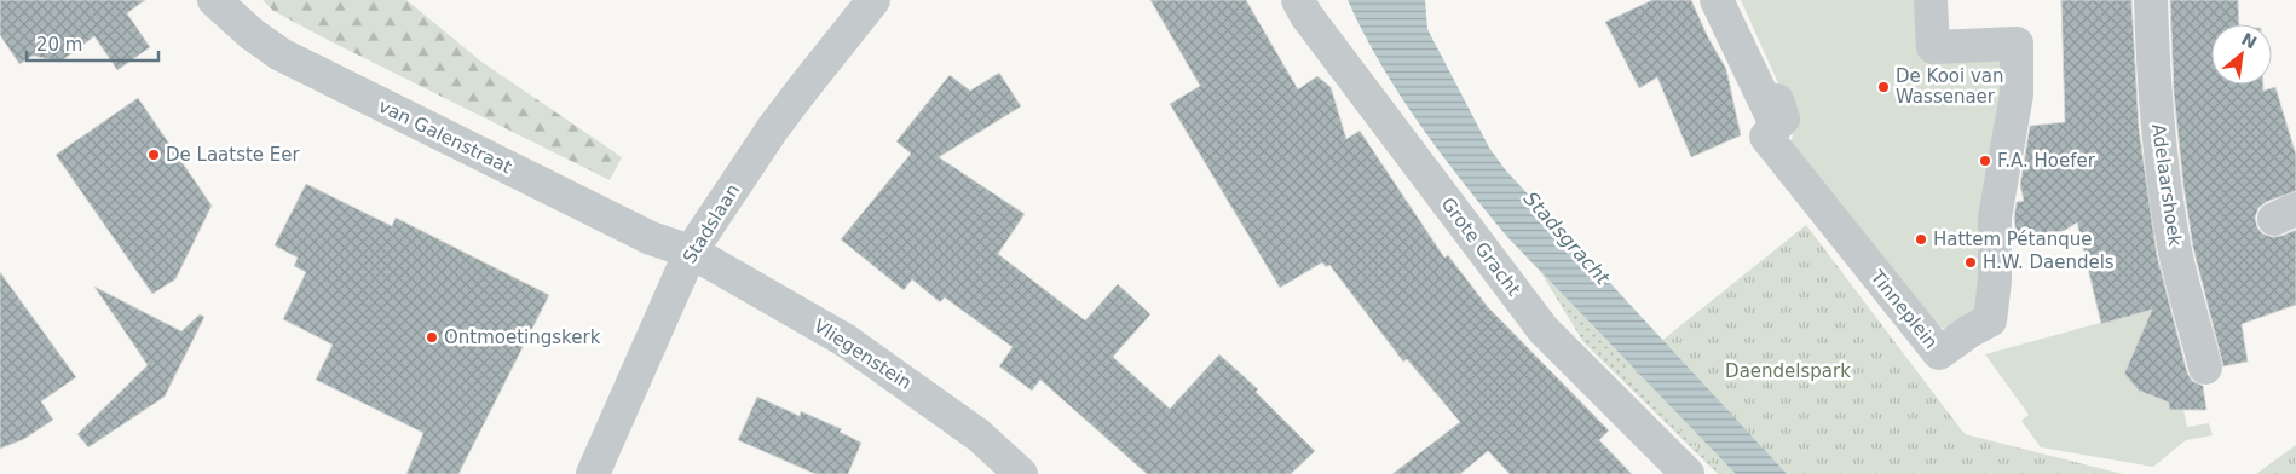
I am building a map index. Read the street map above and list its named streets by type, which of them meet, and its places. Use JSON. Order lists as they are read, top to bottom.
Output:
{
  "streets": {
    "street": [
      "van Galenstraat",
      "Adelaarshoek",
      "Stadslaan",
      "Grote Gracht",
      "Tinneplein",
      "Vliegenstein"
    ]
  },
  "crossings": [
    ["van Galenstraat", "Stadslaan"],
    ["van Galenstraat", "Vliegenstein"],
    ["Stadslaan", "Vliegenstein"]
  ],
  "water": ["Stadsgracht"],
  "parks": ["Daendelspark"],
  "places": [
    "De Kooi van Wassenaer",
    "De Laatste Eer",
    "F.A. Hoefer",
    "Hattem Pétanque",
    "H.W. Daendels",
    "Ontmoetingskerk"
  ],
  "scale_bar": "20 m",
  "north": "top right"
}
